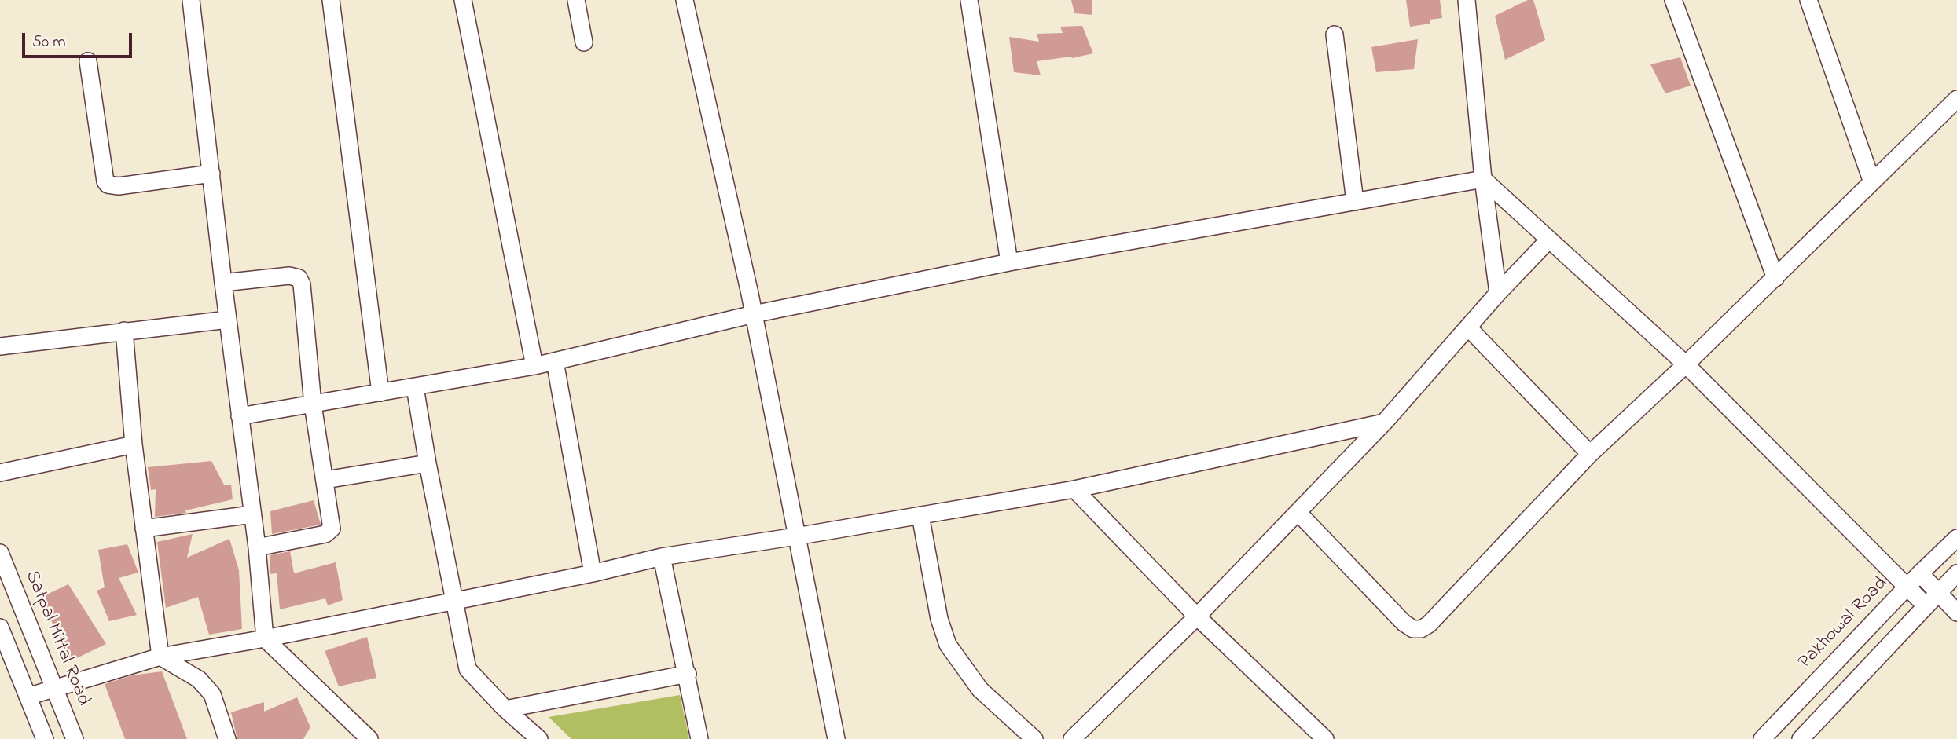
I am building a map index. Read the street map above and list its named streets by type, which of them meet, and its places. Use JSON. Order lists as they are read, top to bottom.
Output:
{
  "streets": {
    "street": ["Pakhowal Road", "Satpal Mittal Road"]
  },
  "scale_bar": "50 m"
}
